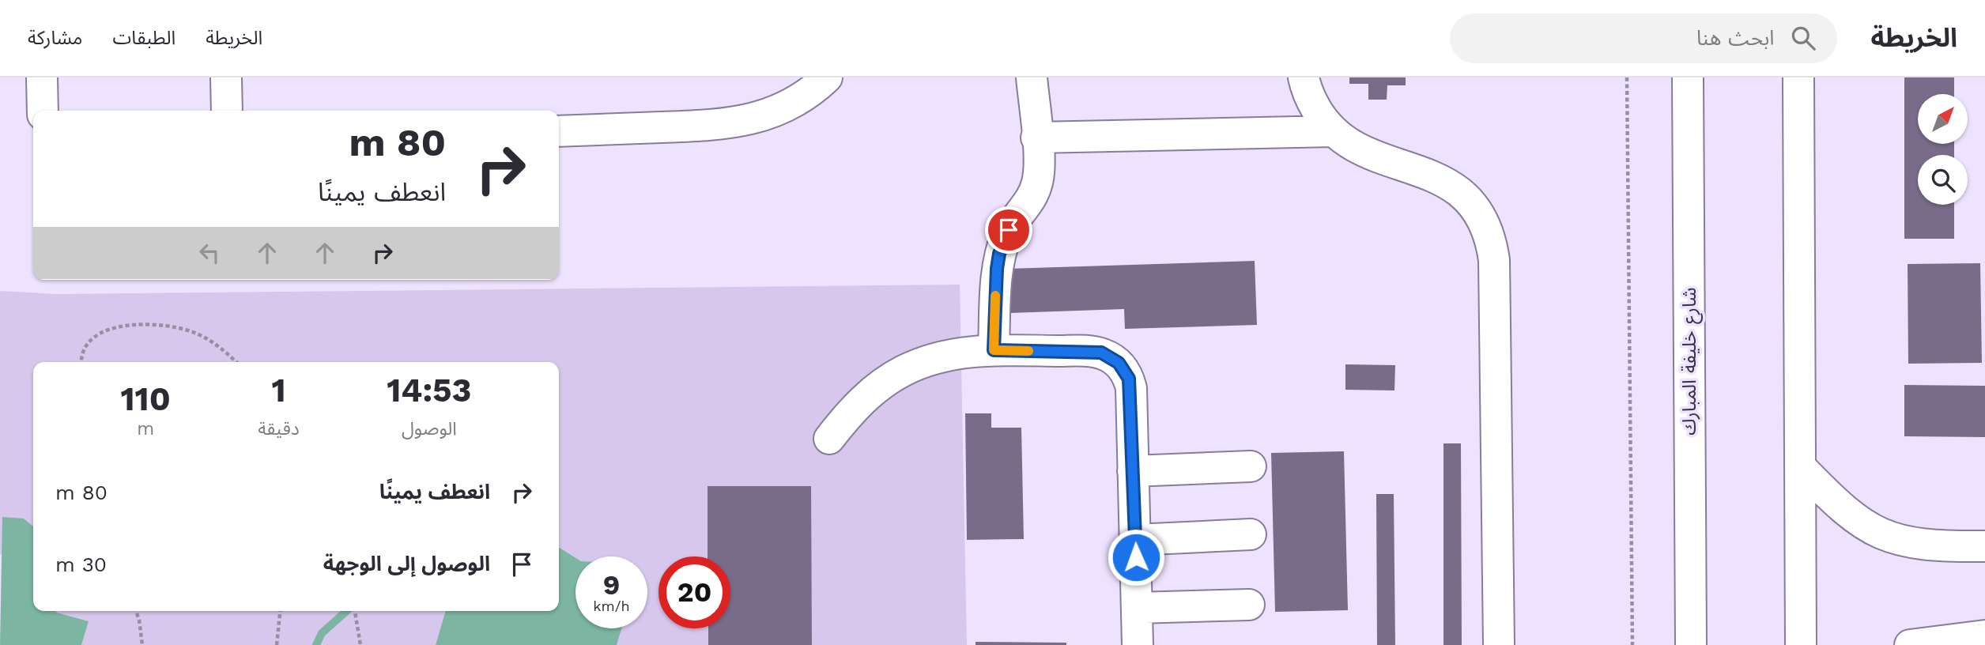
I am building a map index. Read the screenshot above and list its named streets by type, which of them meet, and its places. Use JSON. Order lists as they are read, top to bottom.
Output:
{
  "streets": {
    "main road": ["شارع خليفة المبارك"]
  },
  "north": "top right",
  "page": {
    "header": "الخريطة",
    "search": "ابحث هنا",
    "nav": ["الخريطة", "الطبقات", "مشاركة"],
    "turn": ["80 m", "انعطف يمينًا"],
    "eta": [
      "14:53",
      "الوصول",
      "1",
      "دقيقة",
      "110",
      "m"
    ],
    "list": [
      {
        "name": "انعطف يمينًا",
        "value": "80 m"
      },
      {
        "name": "الوصول إلى الوجهة",
        "value": "30 m"
      }
    ],
    "speed": "9 km/h",
    "limit": "20"
  }
}
